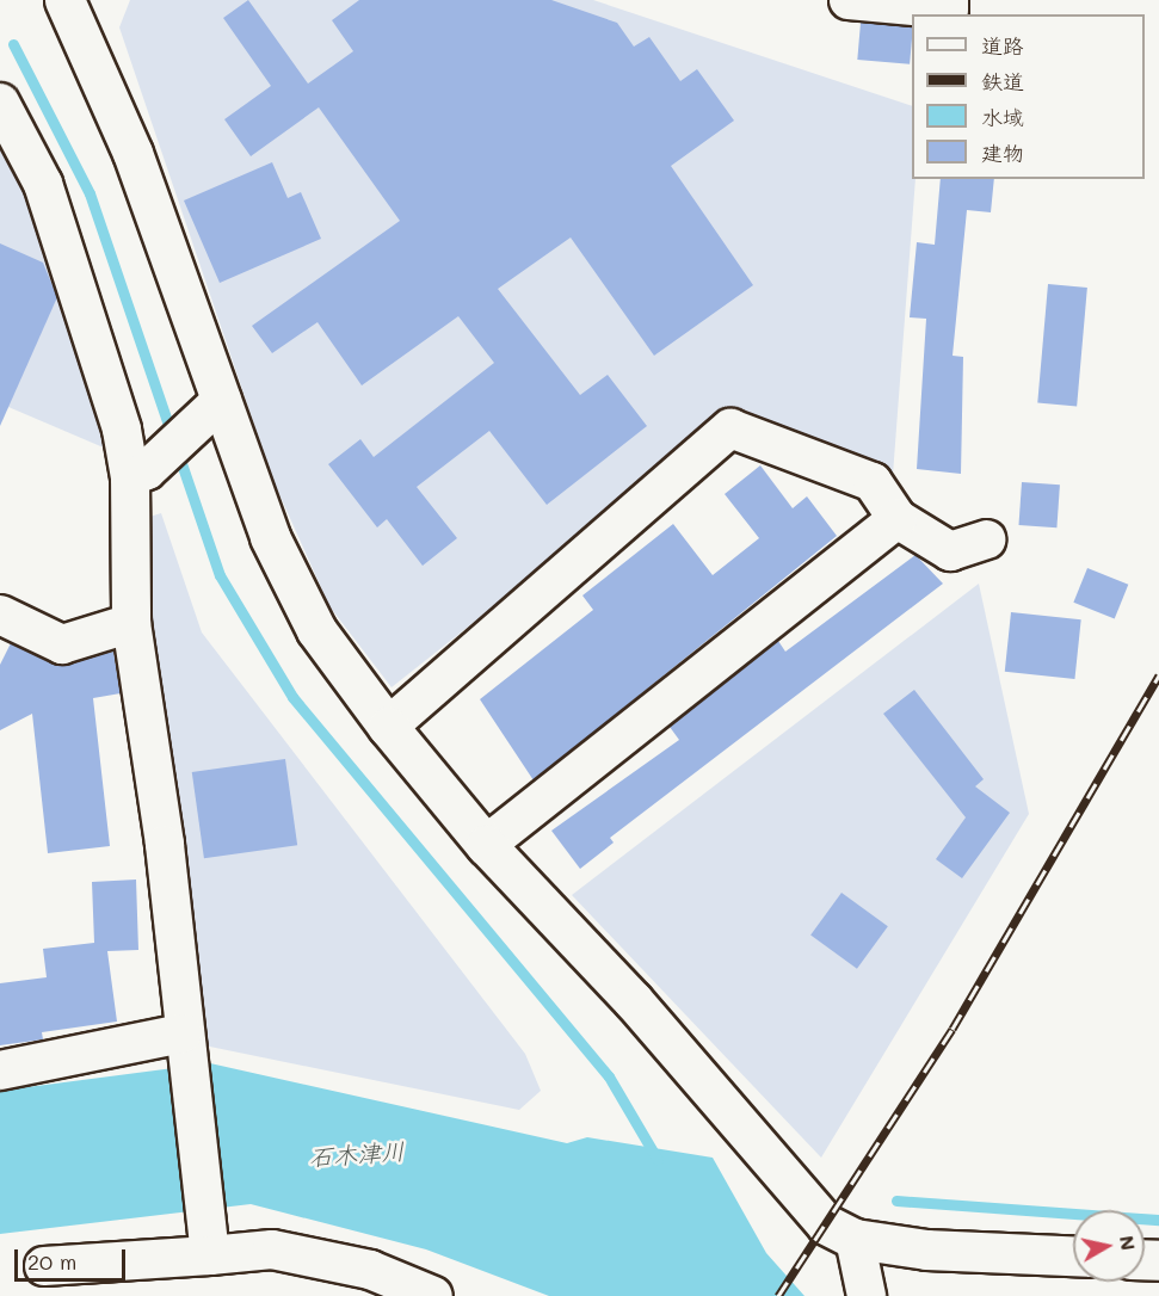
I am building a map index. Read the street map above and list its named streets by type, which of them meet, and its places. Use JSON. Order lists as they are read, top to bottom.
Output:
{
  "water": ["石木津川"],
  "legend": [
    "道路",
    "鉄道",
    "水域",
    "建物"
  ],
  "scale_bar": "20 m",
  "north": "right"
}
